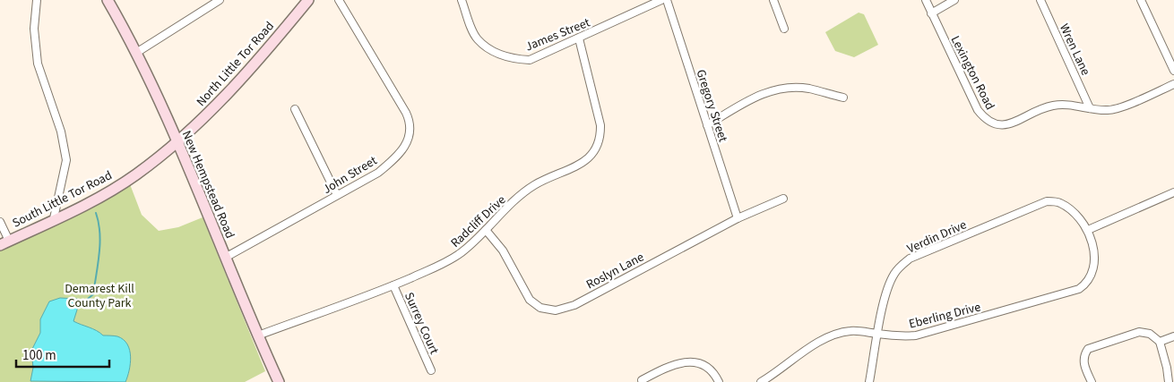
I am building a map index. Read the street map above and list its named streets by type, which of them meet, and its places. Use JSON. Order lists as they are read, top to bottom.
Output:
{
  "streets": {
    "street": [
      "James Street",
      "Wren Lane",
      "North Little Tor Road",
      "Lexington Road",
      "Gregory Street",
      "John Street",
      "New Hempstead Road",
      "South Little Tor Road",
      "Radcliff Drive",
      "Verdin Drive",
      "Roslyn Lane",
      "Eberling Drive",
      "Surrey Court"
    ]
  },
  "crossings": [
    ["James Street", "Radcliff Drive"],
    ["Wren Lane", "Lexington Road"],
    ["North Little Tor Road", "New Hempstead Road"],
    ["North Little Tor Road", "South Little Tor Road"],
    ["Gregory Street", "Roslyn Lane"],
    ["John Street", "New Hempstead Road"],
    ["New Hempstead Road", "South Little Tor Road"],
    ["New Hempstead Road", "Radcliff Drive"],
    ["Radcliff Drive", "Roslyn Lane"],
    ["Radcliff Drive", "Surrey Court"],
    ["Verdin Drive", "Eberling Drive"]
  ],
  "parks": ["Demarest Kill County Park"],
  "scale_bar": "100 m"
}
